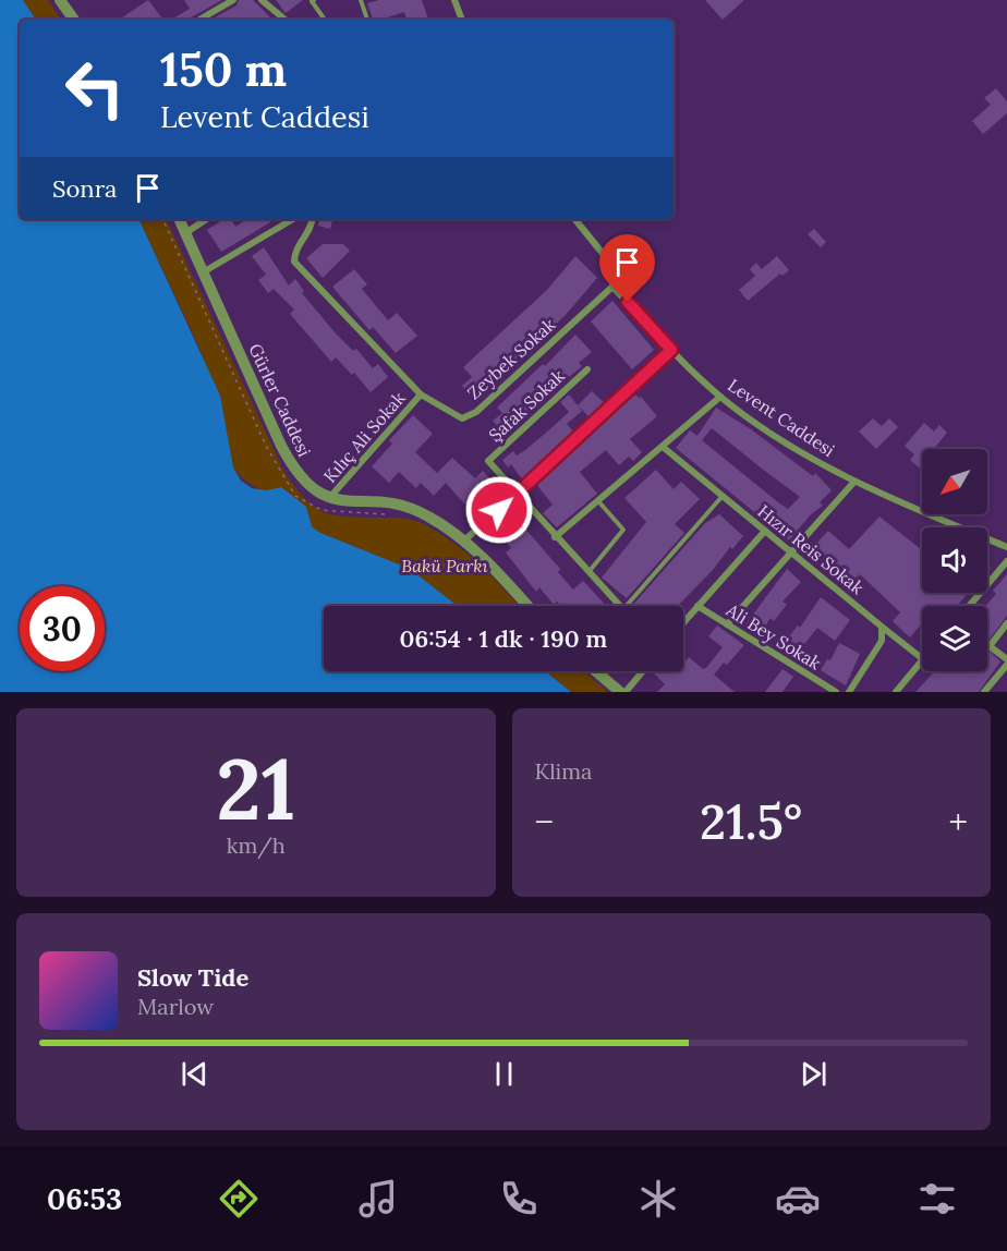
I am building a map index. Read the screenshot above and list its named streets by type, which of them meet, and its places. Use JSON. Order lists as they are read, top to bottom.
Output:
{
  "streets": {
    "street": [
      "Zeybek Sokak",
      "Gürler Caddesi",
      "Şafak Sokak",
      "Levent Caddesi",
      "Kılıç Ali Sokak",
      "Hızır Reis Sokak",
      "Ali Bey Sokak"
    ]
  },
  "crossings": [
    ["Zeybek Sokak", "Levent Caddesi"],
    ["Zeybek Sokak", "Kılıç Ali Sokak"],
    ["Gürler Caddesi", "Kılıç Ali Sokak"]
  ],
  "parks": ["Bakü Parkı"],
  "north": "bottom left",
  "page": {
    "turn": ["150 m", "Levent Caddesi"],
    "then": "Sonra",
    "limit": "30",
    "trip": "06:54 · 1 dk · 190 m",
    "tile": [
      ["21", "km/h"],
      "Klima"
    ],
    "heat": ["−", "21.5°", "+"],
    "song": ["Slow Tide", "Marlow"],
    "tabs": "06:53"
  }
}
